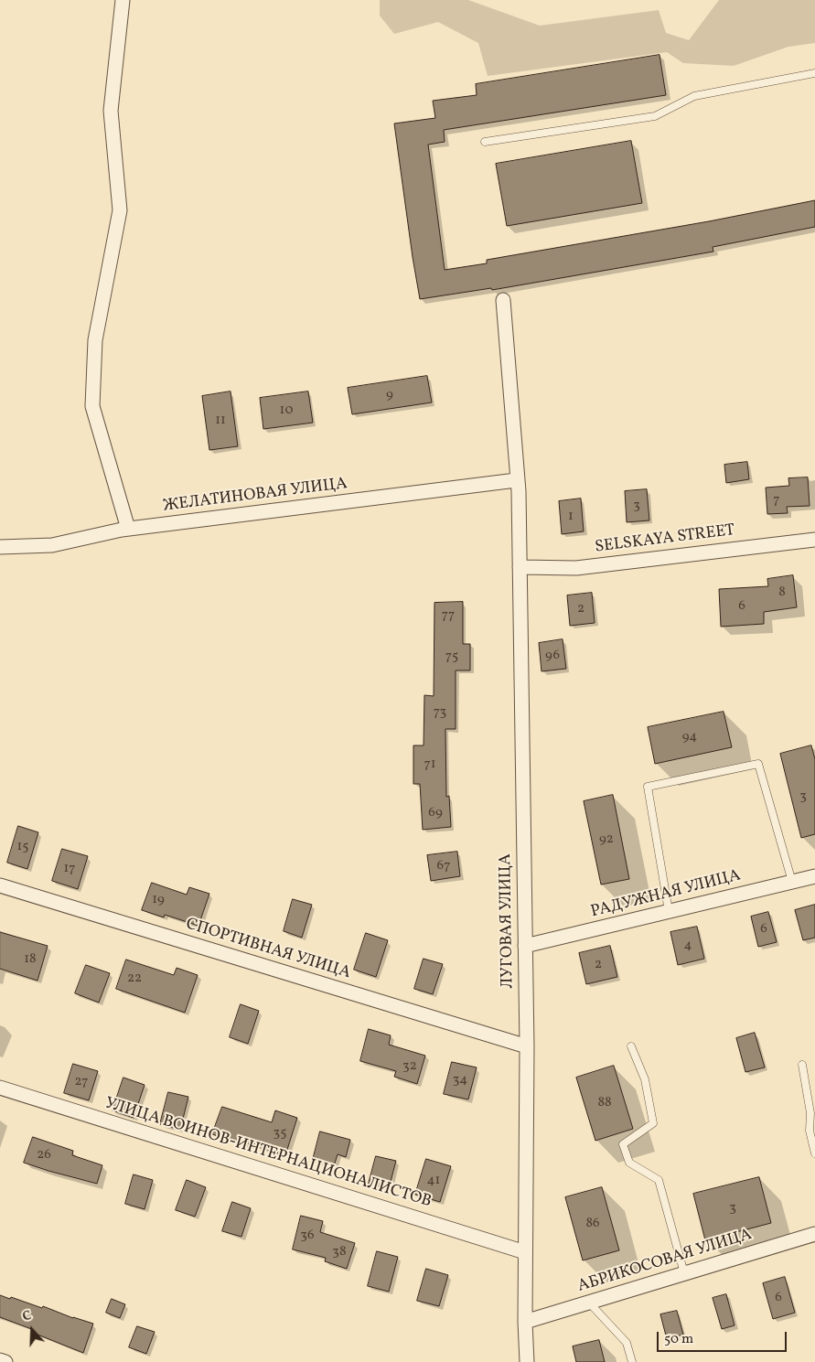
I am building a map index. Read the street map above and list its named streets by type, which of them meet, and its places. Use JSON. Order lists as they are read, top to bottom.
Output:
{
  "streets": {
    "street": [
      "ЖЕЛАТИНОВАЯ УЛИЦА",
      "SELSKAYA STREET",
      "РАДУЖНАЯ УЛИЦА",
      "ЛУГОВАЯ УЛИЦА",
      "СПОРТИВНАЯ УЛИЦА",
      "УЛИЦА ВОИНОВ-ИНТЕРНАЦИОНАЛИСТОВ",
      "АБРИКОСОВАЯ УЛИЦА"
    ]
  },
  "crossings": [
    ["ЖЕЛАТИНОВАЯ УЛИЦА", "ЛУГОВАЯ УЛИЦА"],
    ["SELSKAYA STREET", "ЛУГОВАЯ УЛИЦА"],
    ["РАДУЖНАЯ УЛИЦА", "ЛУГОВАЯ УЛИЦА"],
    ["ЛУГОВАЯ УЛИЦА", "СПОРТИВНАЯ УЛИЦА"],
    ["ЛУГОВАЯ УЛИЦА", "УЛИЦА ВОИНОВ-ИНТЕРНАЦИОНАЛИСТОВ"],
    ["ЛУГОВАЯ УЛИЦА", "АБРИКОСОВАЯ УЛИЦА"]
  ],
  "house_numbers": [
    "9",
    "10",
    "11",
    "7",
    "3",
    "1",
    "8",
    "6",
    "2",
    "77",
    "96",
    "75",
    "73",
    "94",
    "71",
    "3",
    "69",
    "92",
    "15",
    "67",
    "17",
    "19",
    "6",
    "4",
    "18",
    "2",
    "22",
    "32",
    "34",
    "27",
    "88",
    "35",
    "26",
    "41",
    "3",
    "86",
    "36",
    "38",
    "6"
  ],
  "scale_bar": "50 m",
  "north": "top"
}
